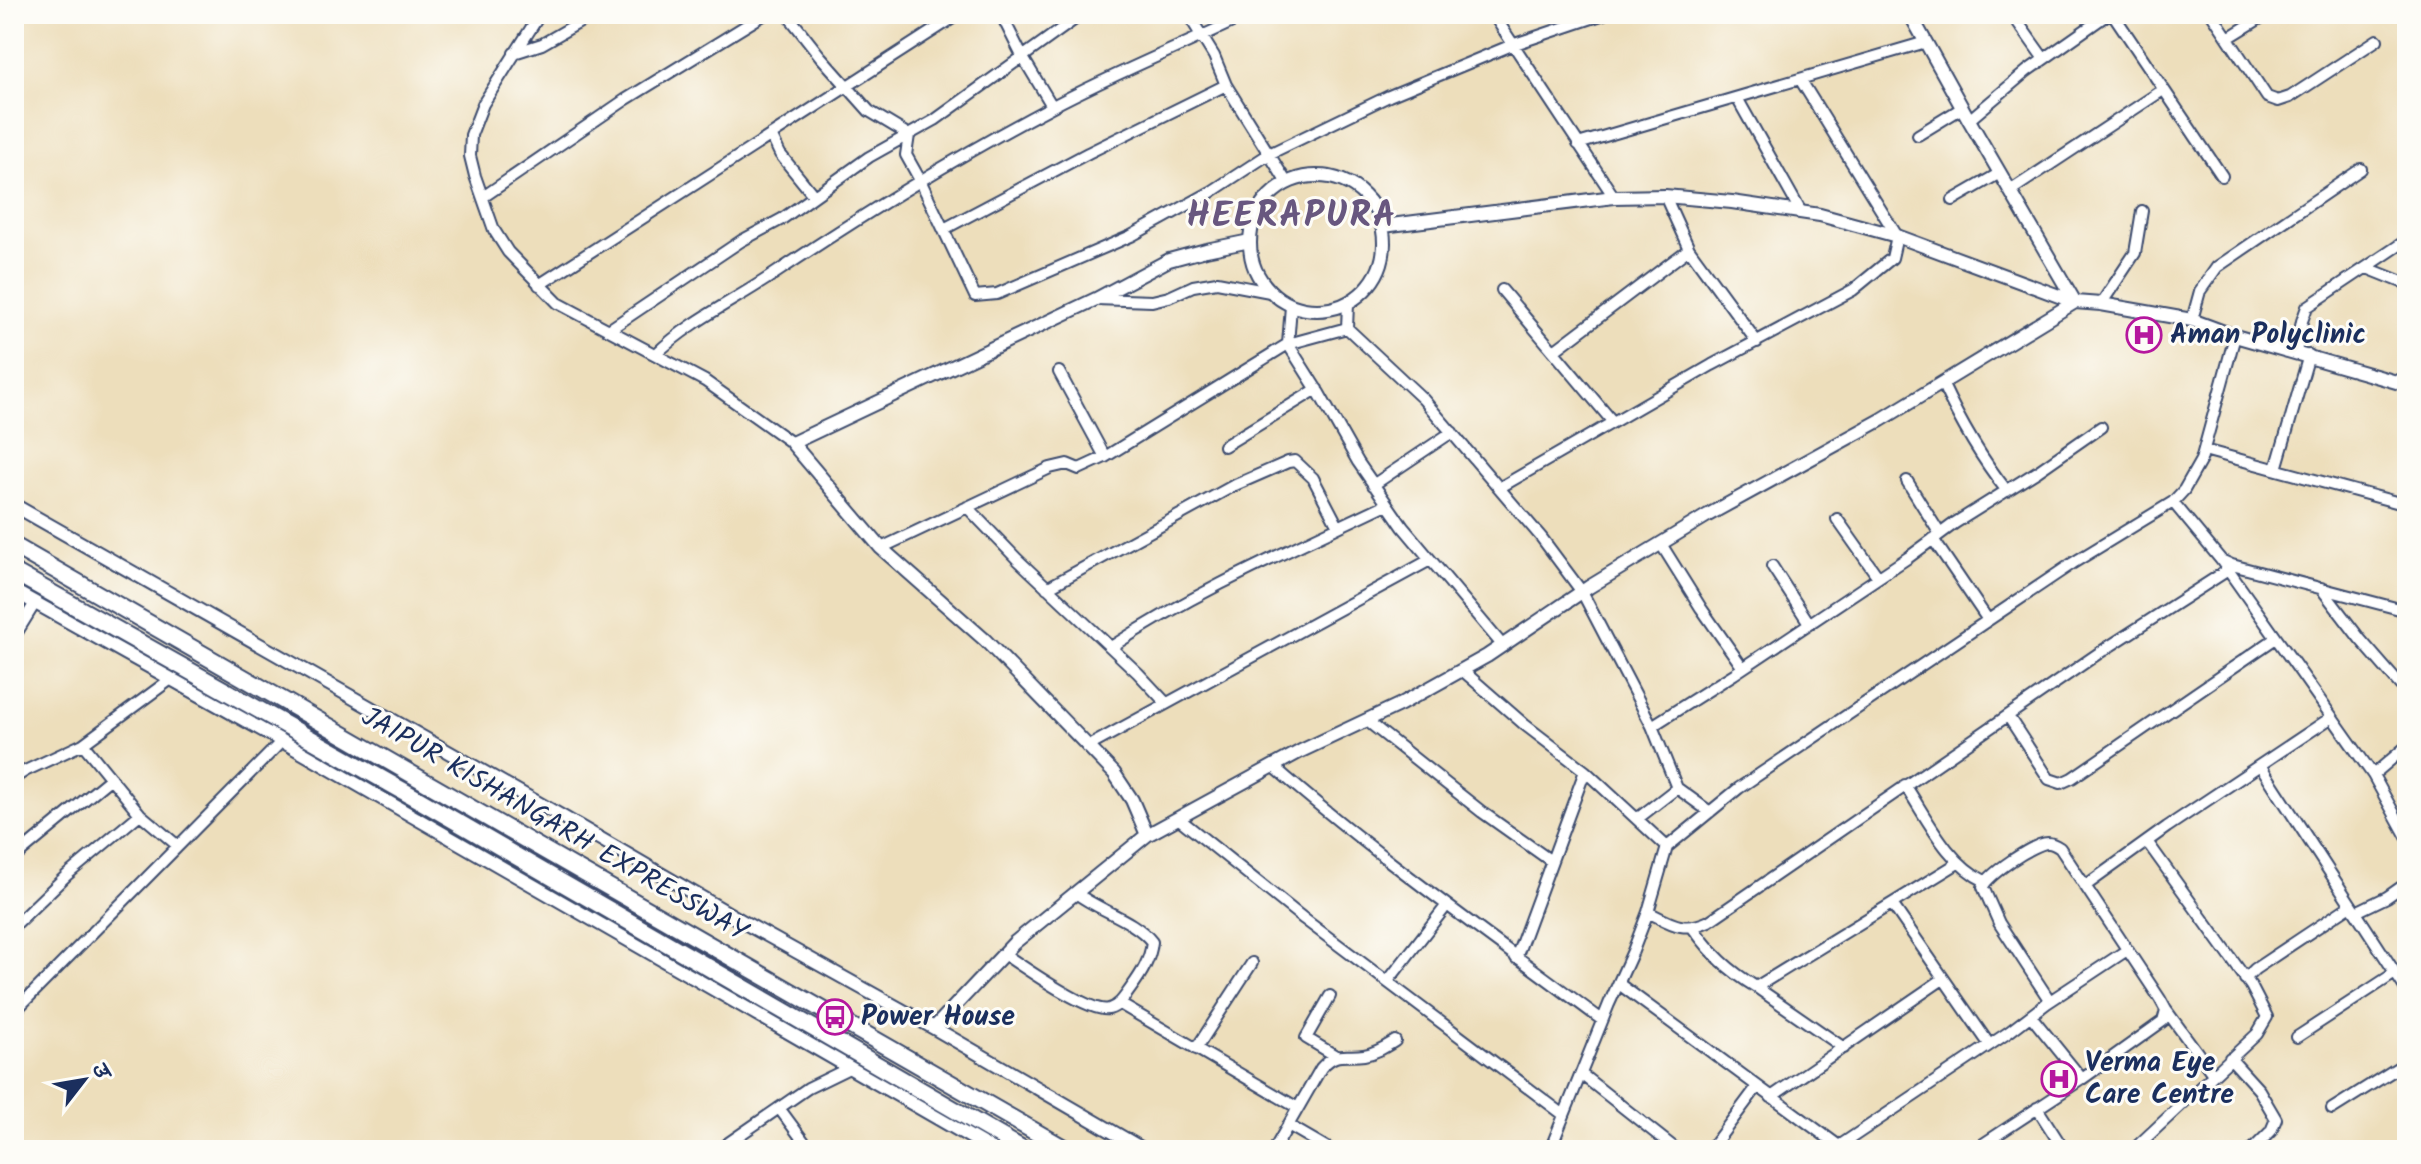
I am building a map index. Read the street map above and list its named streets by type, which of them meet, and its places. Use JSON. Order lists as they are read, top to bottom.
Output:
{
  "streets": {
    "highway": ["JAIPUR KISHANGARH EXPRESSWAY"]
  },
  "districts": ["HEERAPURA"],
  "places": {
    "hospital": ["Aman Polyclinic", "Verma Eye Care Centre"],
    "bus stop": ["Power House"]
  },
  "north": "top right"
}
